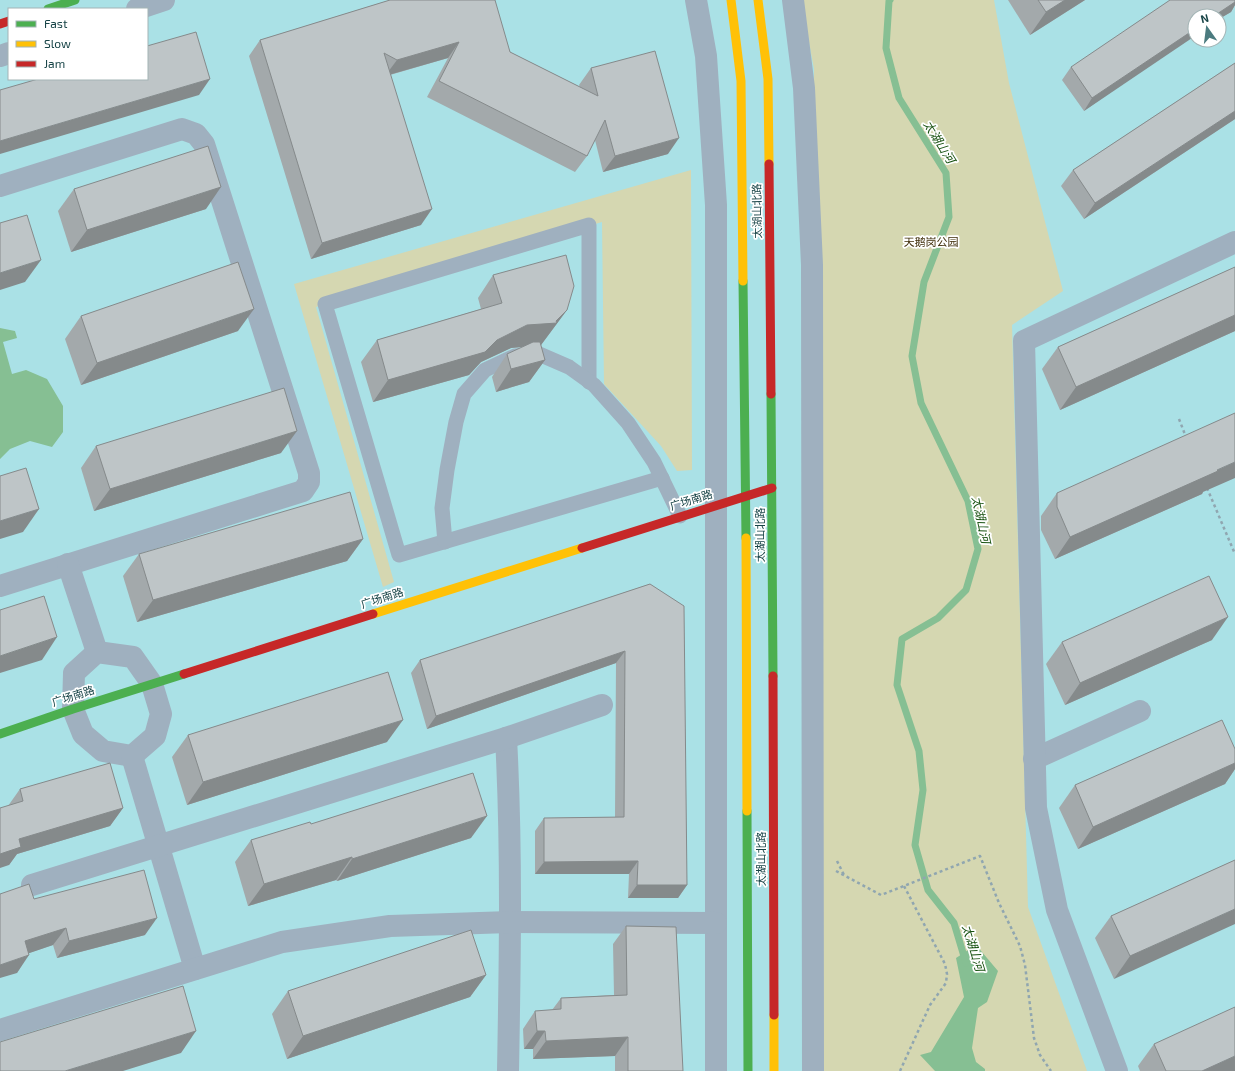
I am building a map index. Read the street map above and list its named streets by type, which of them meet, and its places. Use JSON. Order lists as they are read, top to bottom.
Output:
{
  "streets": {
    "main road": ["太湖山北路", "广场南路"]
  },
  "crossings": [
    ["太湖山北路", "广场南路"]
  ],
  "water": ["太湖山河"],
  "parks": ["天鹅岗公园"],
  "legend": ["Fast", "Slow", "Jam"],
  "north": "top"
}
